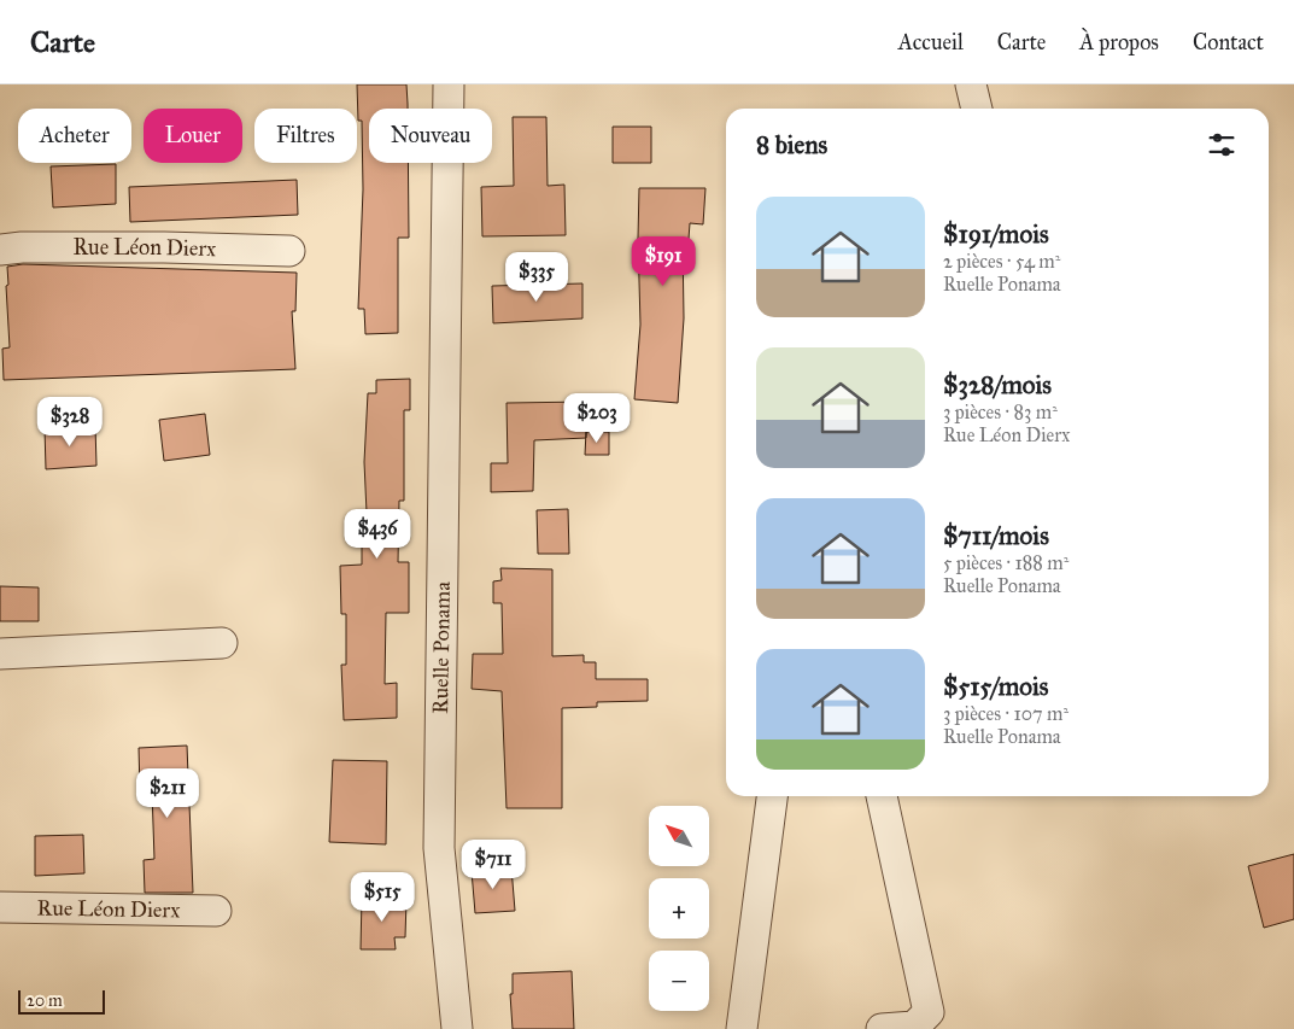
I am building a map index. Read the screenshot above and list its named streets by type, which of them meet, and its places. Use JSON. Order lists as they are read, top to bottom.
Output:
{
  "streets": {
    "street": ["Rue Léon Dierx", "Ruelle Ponama"]
  },
  "scale_bar": "20 m",
  "north": "top left",
  "page": {
    "header": "Carte",
    "nav": [
      "Accueil",
      "Carte",
      "À propos",
      "Contact"
    ],
    "chip": [
      "Acheter",
      "Louer",
      "Filtres",
      "Nouveau"
    ],
    "heading": "8 biens",
    "list": [
      {
        "name": "$191/mois",
        "note": "2 pièces · 54 m² · Ruelle Ponama"
      },
      {
        "name": "$328/mois",
        "note": "3 pièces · 83 m² · Rue Léon Dierx"
      },
      {
        "name": "$711/mois",
        "note": "5 pièces · 188 m² · Ruelle Ponama"
      },
      {
        "name": "$515/mois",
        "note": "3 pièces · 107 m² · Ruelle Ponama"
      }
    ],
    "price": [
      "$191",
      "$335",
      "$203",
      "$328",
      "$436",
      "$211",
      "$711",
      "$515"
    ],
    "map_buttons": ["+", "−"],
    "scale": "20 m"
  }
}
